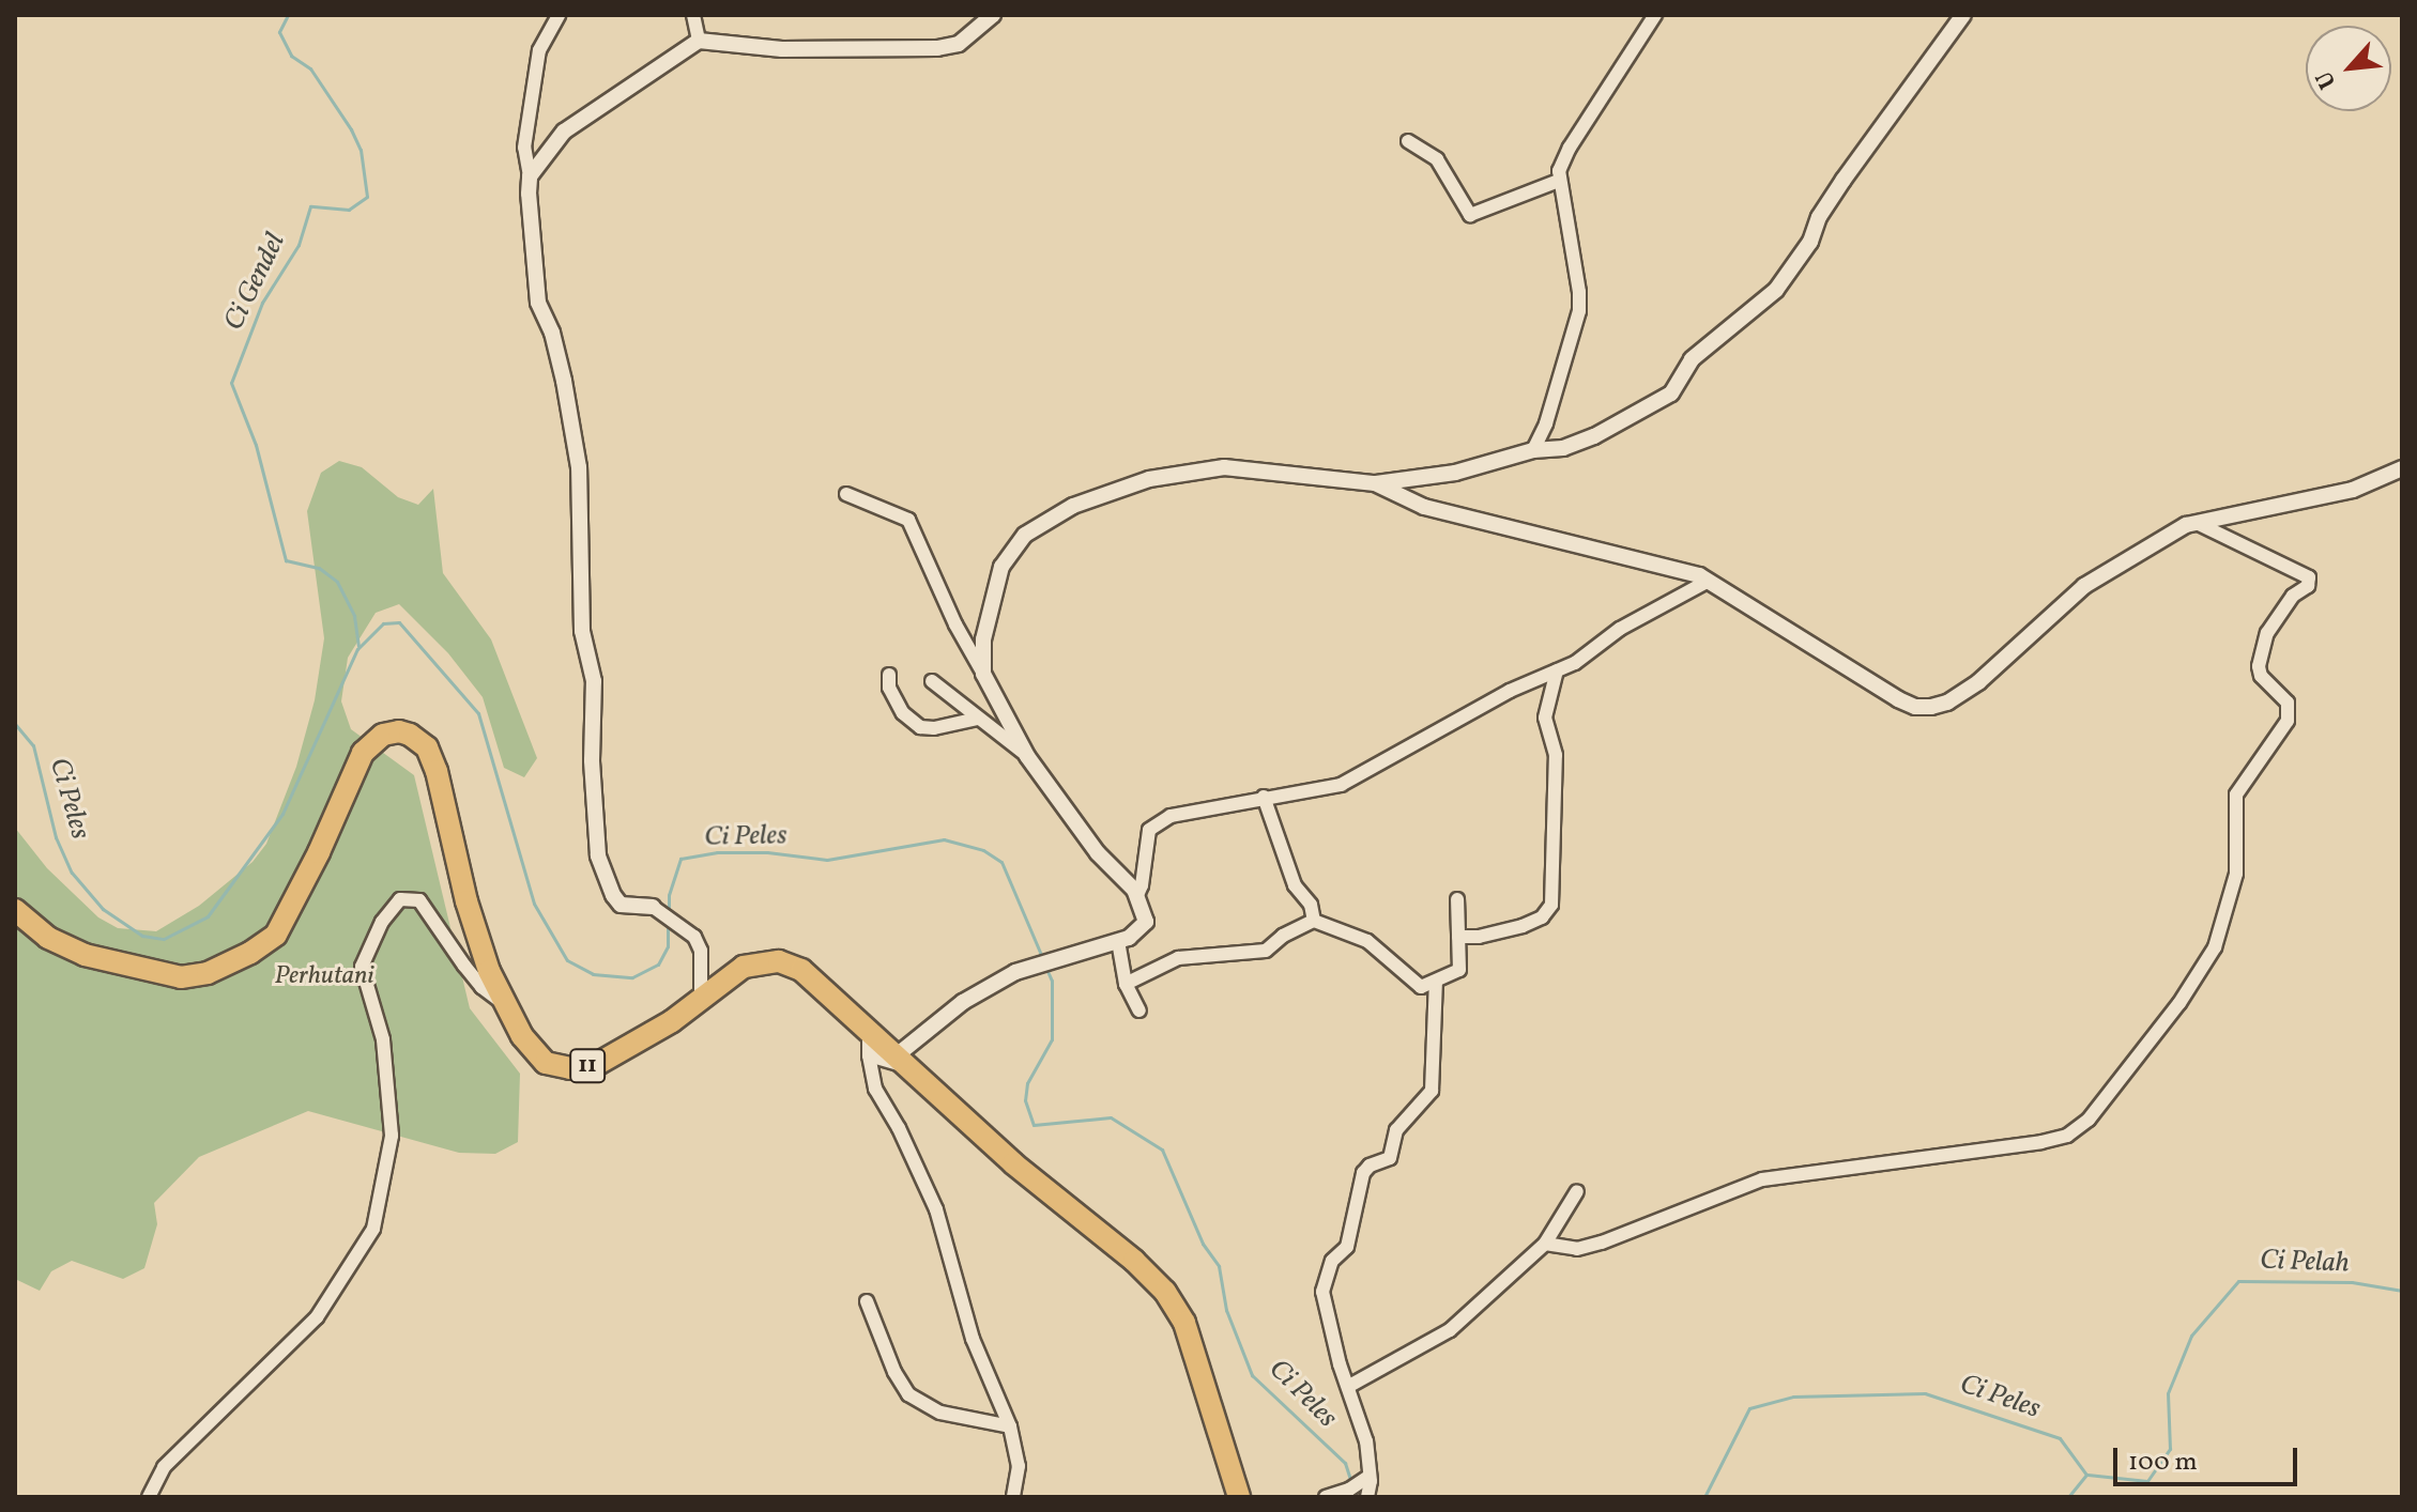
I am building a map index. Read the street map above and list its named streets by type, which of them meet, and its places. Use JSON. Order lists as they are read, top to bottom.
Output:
{
  "streets": {
    "highway": ["11"]
  },
  "water": ["Ci Gendel", "Ci Peles", "Ci Pelah"],
  "parks": ["Perhutani"],
  "scale_bar": "100 m",
  "north": "bottom left"
}
